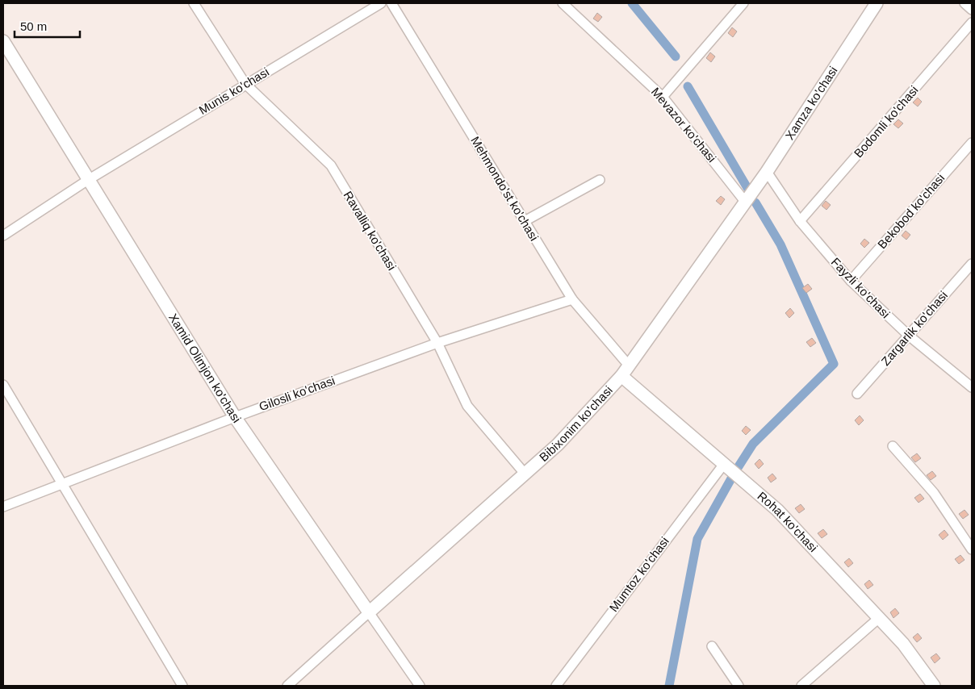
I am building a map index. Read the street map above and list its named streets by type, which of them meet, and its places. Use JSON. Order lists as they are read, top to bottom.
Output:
{
  "streets": {
    "main road": [
      "Xamza ko'chasi",
      "Xamid Olimjon ko'chasi",
      "Bibixonim ko'chasi",
      "Rohat ko'chasi"
    ],
    "street": [
      "Munis ko'chasi",
      "Bodomli ko'chasi",
      "Mevazor ko'chasi",
      "Mehmondo'st ko'chasi",
      "Bekobod ko'chasi",
      "Ravalliq ko'chasi",
      "Fayzli ko'chasi",
      "Zargarlik ko'chasi",
      "Gilosli ko'chasi",
      "Mumtoz ko'chasi"
    ]
  },
  "crossings": [
    ["Munis ko'chasi", "Ravalliq ko'chasi"],
    ["Munis ko'chasi", "Xamid Olimjon ko'chasi"],
    ["Xamza ko'chasi", "Mevazor ko'chasi"],
    ["Xamza ko'chasi", "Fayzli ko'chasi"],
    ["Xamza ko'chasi", "Bibixonim ko'chasi"],
    ["Bodomli ko'chasi", "Fayzli ko'chasi"],
    ["Mevazor ko'chasi", "Bibixonim ko'chasi"],
    ["Mehmondo'st ko'chasi", "Gilosli ko'chasi"],
    ["Mehmondo'st ko'chasi", "Bibixonim ko'chasi"],
    ["Bekobod ko'chasi", "Fayzli ko'chasi"],
    ["Ravalliq ko'chasi", "Gilosli ko'chasi"],
    ["Ravalliq ko'chasi", "Bibixonim ko'chasi"],
    ["Fayzli ko'chasi", "Zargarlik ko'chasi"],
    ["Xamid Olimjon ko'chasi", "Gilosli ko'chasi"],
    ["Xamid Olimjon ko'chasi", "Bibixonim ko'chasi"],
    ["Bibixonim ko'chasi", "Rohat ko'chasi"],
    ["Rohat ko'chasi", "Mumtoz ko'chasi"]
  ],
  "scale_bar": "50 m"
}
